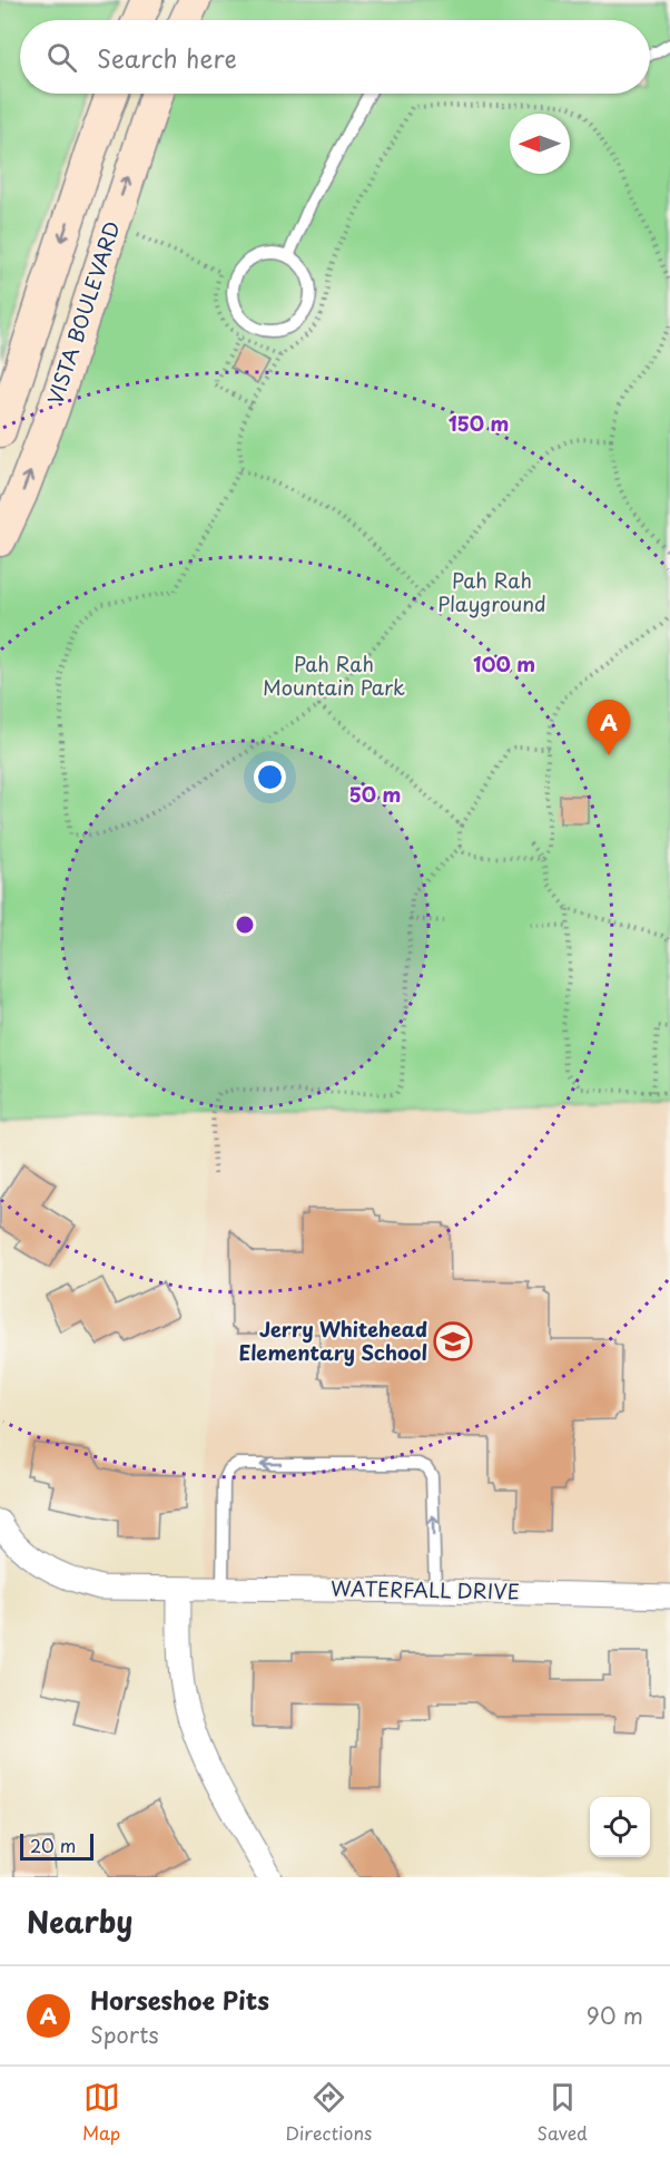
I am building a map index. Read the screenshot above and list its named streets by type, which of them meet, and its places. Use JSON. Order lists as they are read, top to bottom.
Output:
{
  "streets": {
    "main road": ["VISTA BOULEVARD"],
    "street": ["WATERFALL DRIVE"]
  },
  "parks": ["Pah Rah Playground", "Pah Rah Mountain Park"],
  "places": {
    "school or university": ["Jerry Whitehead Elementary School"]
  },
  "scale_bar": "20 m",
  "north": "left",
  "page": {
    "search": "Search here",
    "pins": "A",
    "scale": "20 m",
    "heading": "Nearby",
    "list": [
      {
        "mark": "A",
        "name": "Horseshoe Pits",
        "note": "Sports",
        "value": "90 m"
      }
    ],
    "nav": ["Map", "Directions", "Saved"]
  },
  "rings": ["150 m", "100 m", "50 m"]
}
